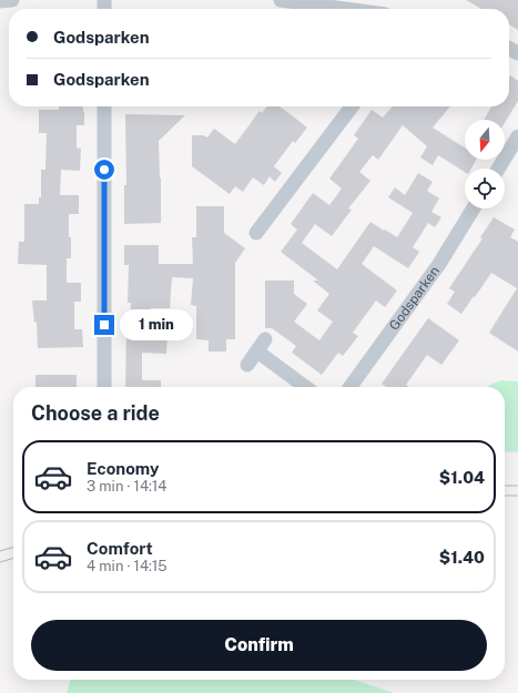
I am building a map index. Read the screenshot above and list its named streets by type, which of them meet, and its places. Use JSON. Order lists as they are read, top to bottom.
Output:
{
  "streets": {
    "street": ["Godsparken"]
  },
  "north": "bottom",
  "page": {
    "banner": ["Godsparken", "Godsparken"],
    "bubble": "1 min",
    "heading": "Choose a ride",
    "list": [
      {
        "name": "Economy",
        "note": "3 min · 14:14",
        "value": "$1.04"
      },
      {
        "name": "Comfort",
        "note": "4 min · 14:15",
        "value": "$1.40"
      }
    ],
    "buttons": "Confirm"
  }
}
